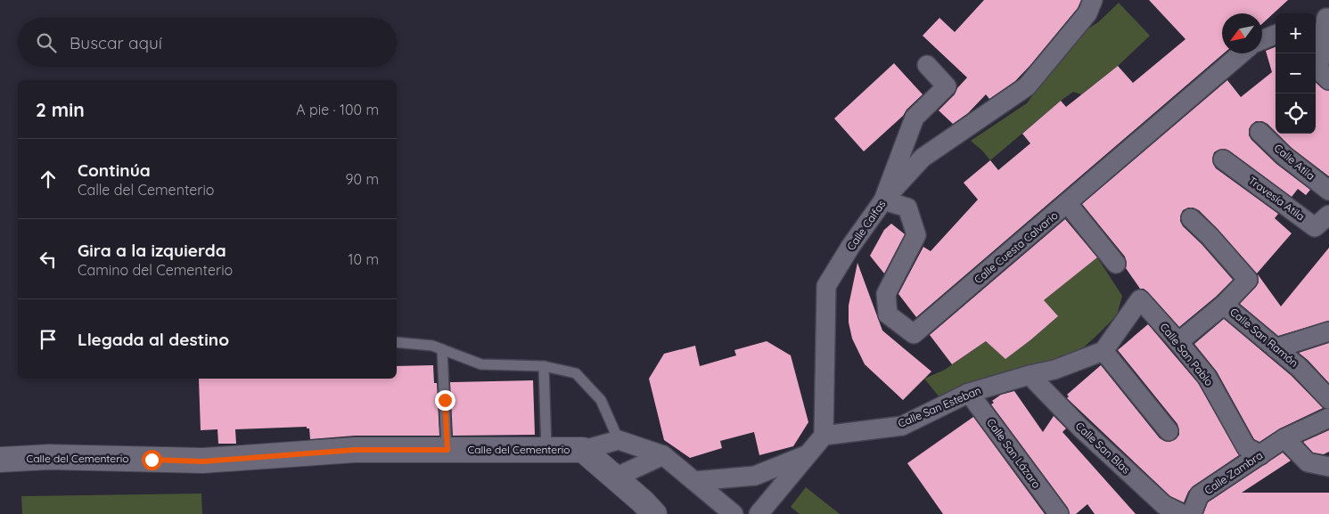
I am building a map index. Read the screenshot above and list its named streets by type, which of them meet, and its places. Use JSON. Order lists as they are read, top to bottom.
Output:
{
  "streets": {
    "street": [
      "Calle Atila",
      "Travesía Atila",
      "Calle Caifas",
      "Calle Cuesta Calvario",
      "Calle San Ramón",
      "Calle San Pablo",
      "Calle San Esteban",
      "Calle San Blas",
      "Calle del Cementerio",
      "Calle San Lázaro",
      "Calle Zambra"
    ]
  },
  "crossings": [
    ["Calle Caifas", "Calle Cuesta Calvario"],
    ["Calle Caifas", "Calle San Esteban"],
    ["Calle San Pablo", "Calle San Esteban"],
    ["Calle San Pablo", "Calle Zambra"],
    ["Calle San Esteban", "Calle San Blas"],
    ["Calle San Esteban", "Calle San Lázaro"]
  ],
  "north": "bottom left",
  "page": {
    "map_buttons": ["+", "−"],
    "search": "Buscar aquí",
    "heading": ["2 min", "A pie · 100 m"],
    "list": [
      ["Continúa", "Calle del Cementerio", "90 m"],
      ["Gira a la izquierda", "Camino del Cementerio", "10 m"],
      "Llegada al destino"
    ]
  }
}
